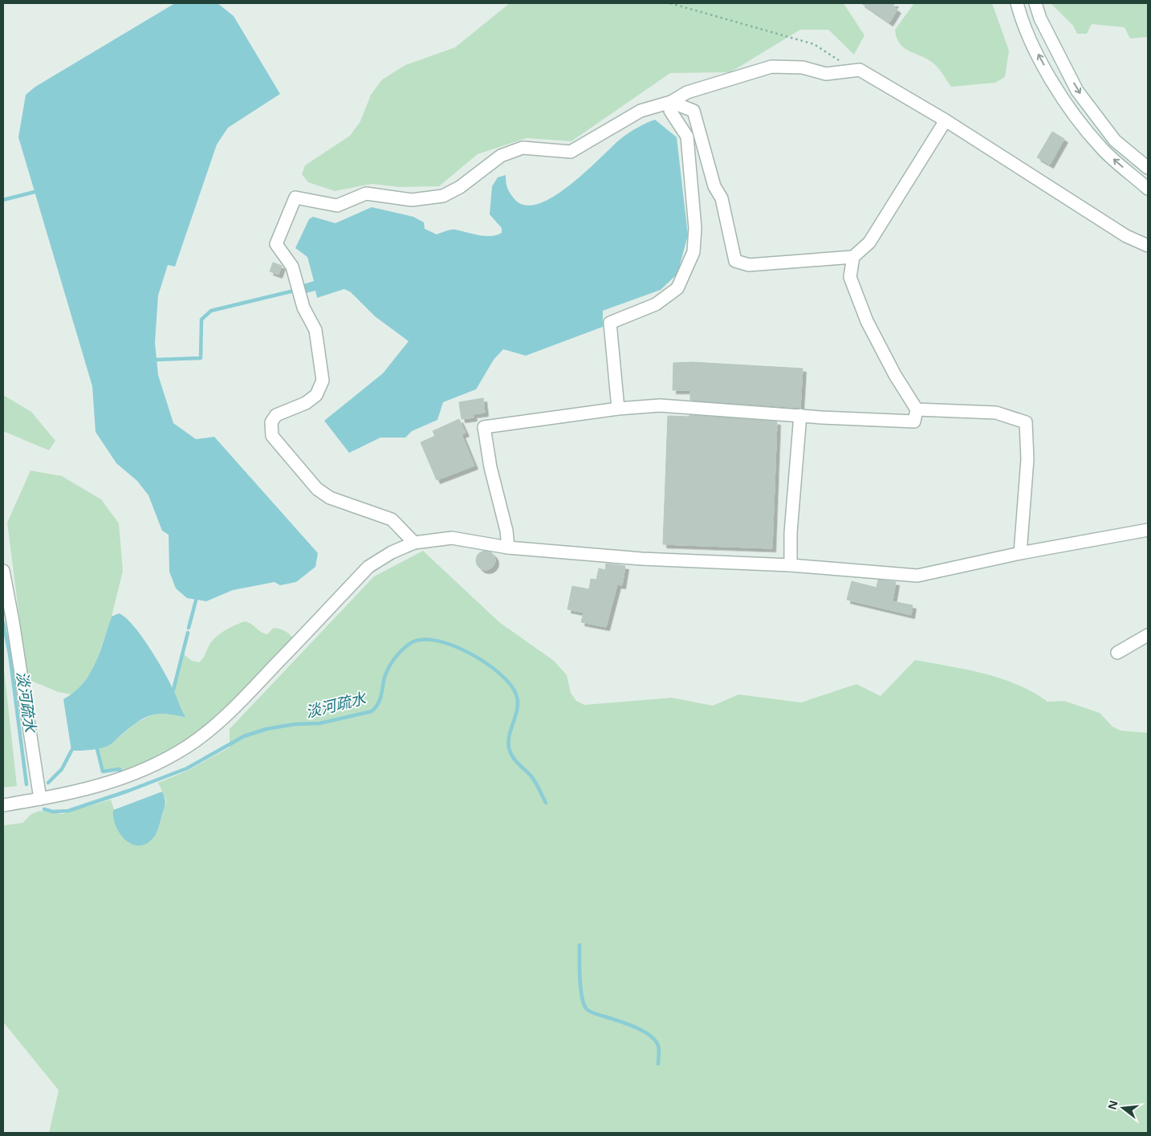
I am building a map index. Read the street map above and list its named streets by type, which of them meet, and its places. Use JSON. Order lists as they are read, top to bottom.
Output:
{
  "water": ["淡河疏水"],
  "north": "left"
}
